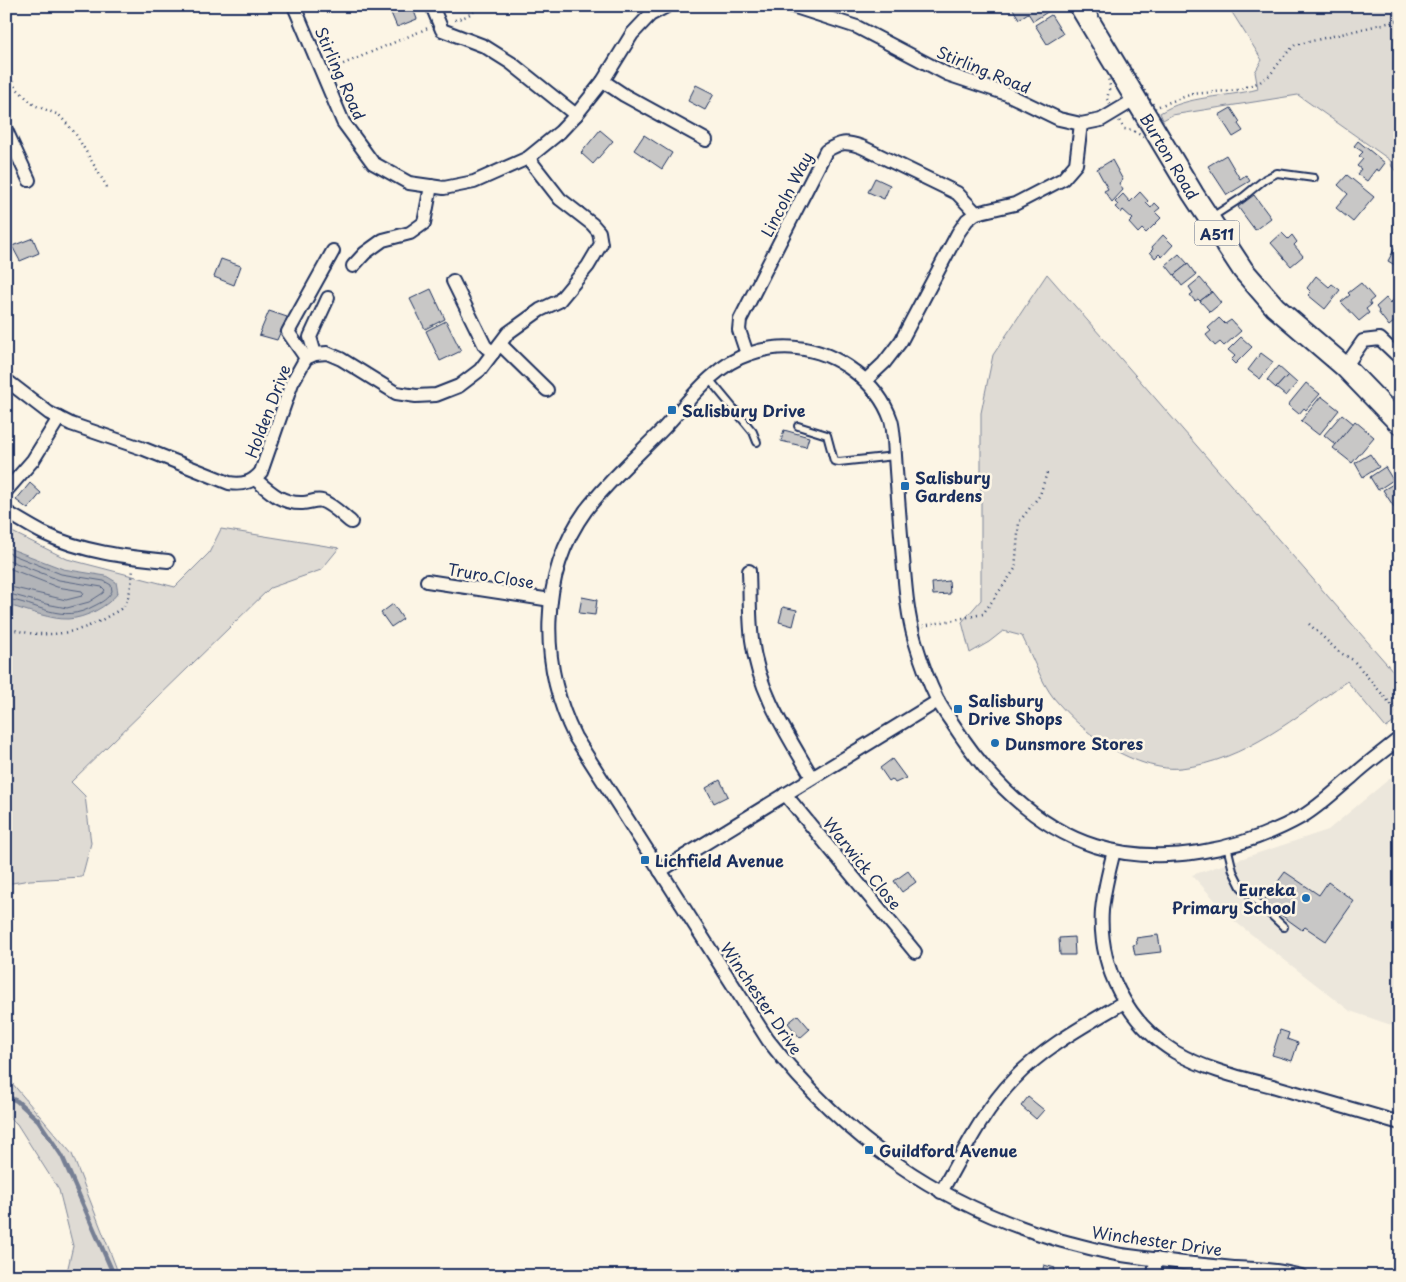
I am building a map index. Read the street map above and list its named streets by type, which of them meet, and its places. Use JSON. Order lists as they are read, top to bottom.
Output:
{
  "streets": {
    "highway": ["Burton Road", "A511"],
    "street": [
      "Stirling Road",
      "Lincoln Way",
      "Holden Drive",
      "Truro Close",
      "Warwick Close",
      "Winchester Drive"
    ]
  },
  "crossings": [
    ["Stirling Road", "Burton Road"]
  ],
  "places": {
    "transit": [
      "Salisbury Drive",
      "Salisbury Gardens",
      "Salisbury Drive Shops",
      "Lichfield Avenue",
      "Guildford Avenue"
    ],
    "other": ["Dunsmore Stores", "Eureka Primary School"]
  }
}
